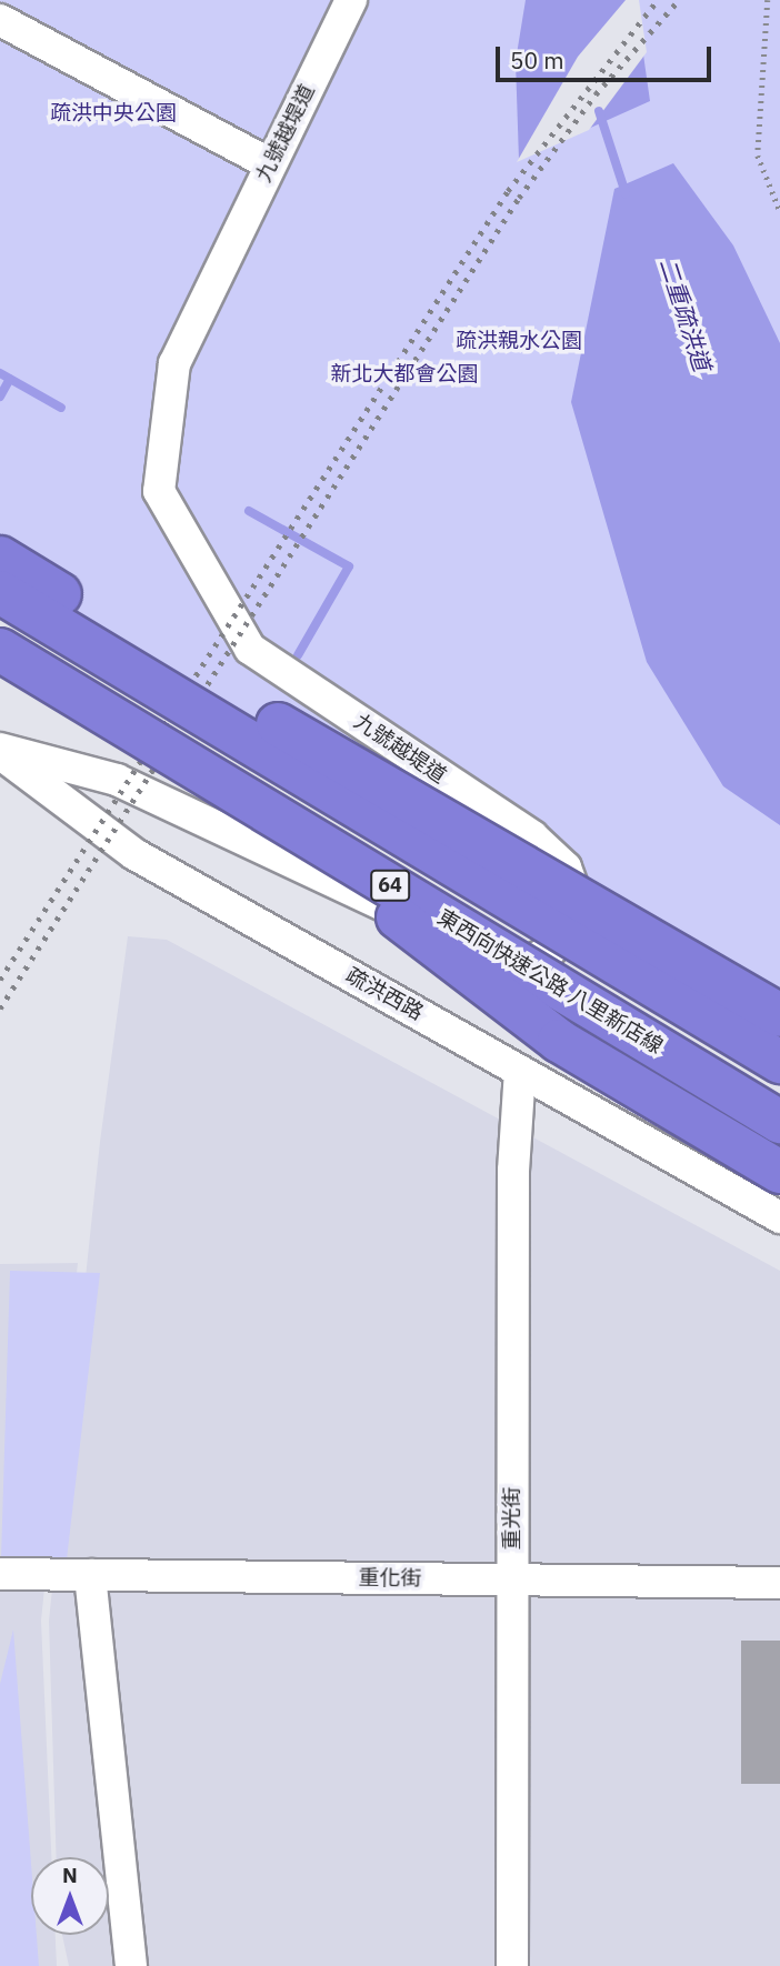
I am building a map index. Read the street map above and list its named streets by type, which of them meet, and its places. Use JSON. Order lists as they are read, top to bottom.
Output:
{
  "streets": {
    "highway": ["64", "東西向快速公路 八里新店線"],
    "street": [
      "九號越堤道",
      "疏洪西路",
      "重光街",
      "重化街"
    ]
  },
  "crossings": [
    ["九號越堤道", "疏洪西路"],
    ["疏洪西路", "重光街"],
    ["重光街", "重化街"]
  ],
  "water": ["二重疏洪道"],
  "parks": ["疏洪中央公園", "疏洪親水公園", "新北大都會公園"],
  "scale_bar": "50 m",
  "north": "top"
}
